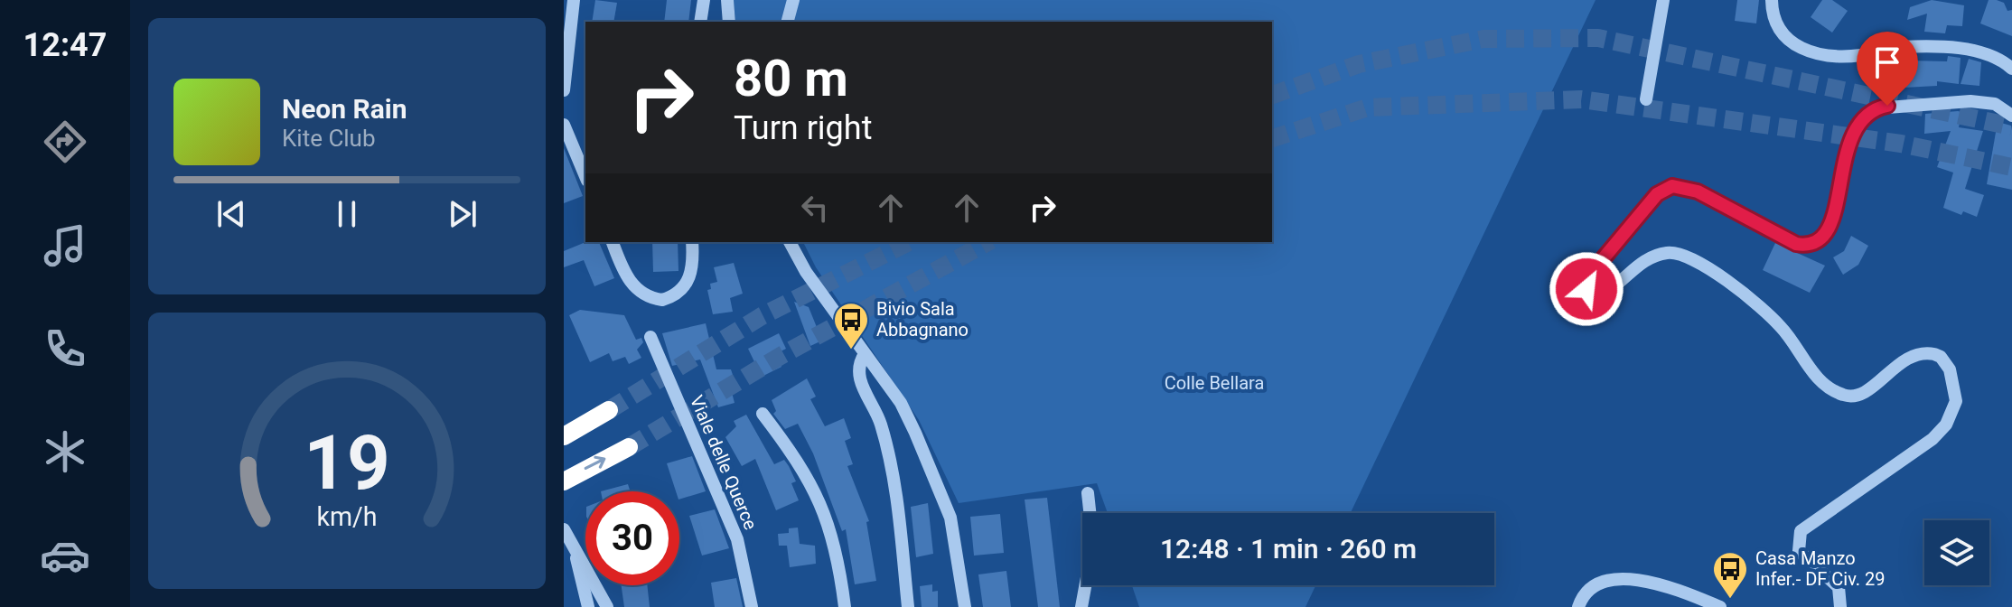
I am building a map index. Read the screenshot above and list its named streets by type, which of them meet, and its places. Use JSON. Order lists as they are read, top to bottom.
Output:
{
  "streets": {
    "street": ["Viale delle Querce"]
  },
  "parks": ["Colle Bellara"],
  "places": {
    "bus stop": ["Bivio Sala Abbagnano", "Casa Manzo Infer.- DF Civ. 29"]
  },
  "page": {
    "tabs": "12:47",
    "turn": ["80 m", "Turn right"],
    "song": ["Neon Rain", "Kite Club"],
    "limit": "30",
    "trip": "12:48 · 1 min · 260 m",
    "gauge": ["19", "km/h"]
  }
}
